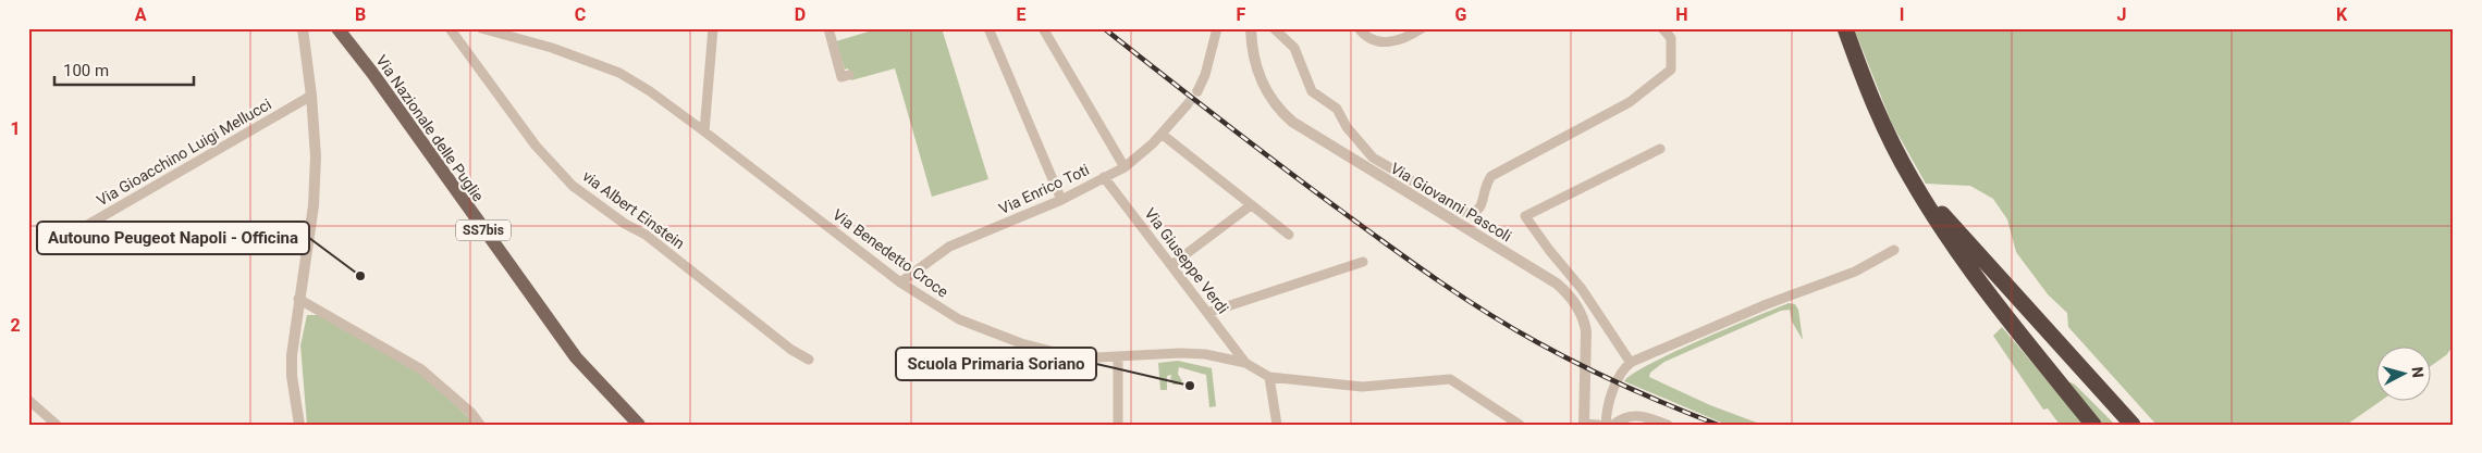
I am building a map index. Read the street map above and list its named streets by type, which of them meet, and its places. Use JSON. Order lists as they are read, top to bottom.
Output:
{
  "streets": {
    "main road": ["Via Nazionale delle Puglie", "SS7bis"],
    "street": [
      "Via Gioacchino Luigi Mellucci",
      "Via Enrico Toti",
      "Via Giovanni Pascoli",
      "via Albert Einstein",
      "Via Benedetto Croce",
      "Via Giuseppe Verdi"
    ]
  },
  "crossings": [
    ["Via Enrico Toti", "Via Benedetto Croce"],
    ["Via Enrico Toti", "Via Giuseppe Verdi"],
    ["Via Benedetto Croce", "Via Giuseppe Verdi"]
  ],
  "places": ["Autouno Peugeot Napoli - Officina", "Scuola Primaria Soriano"],
  "scale_bar": "100 m",
  "north": "right",
  "grid": {
    "columns": [
      "A",
      "B",
      "C",
      "D",
      "E",
      "F",
      "G",
      "H",
      "I",
      "J",
      "K"
    ],
    "rows": ["1", "2"]
  }
}
